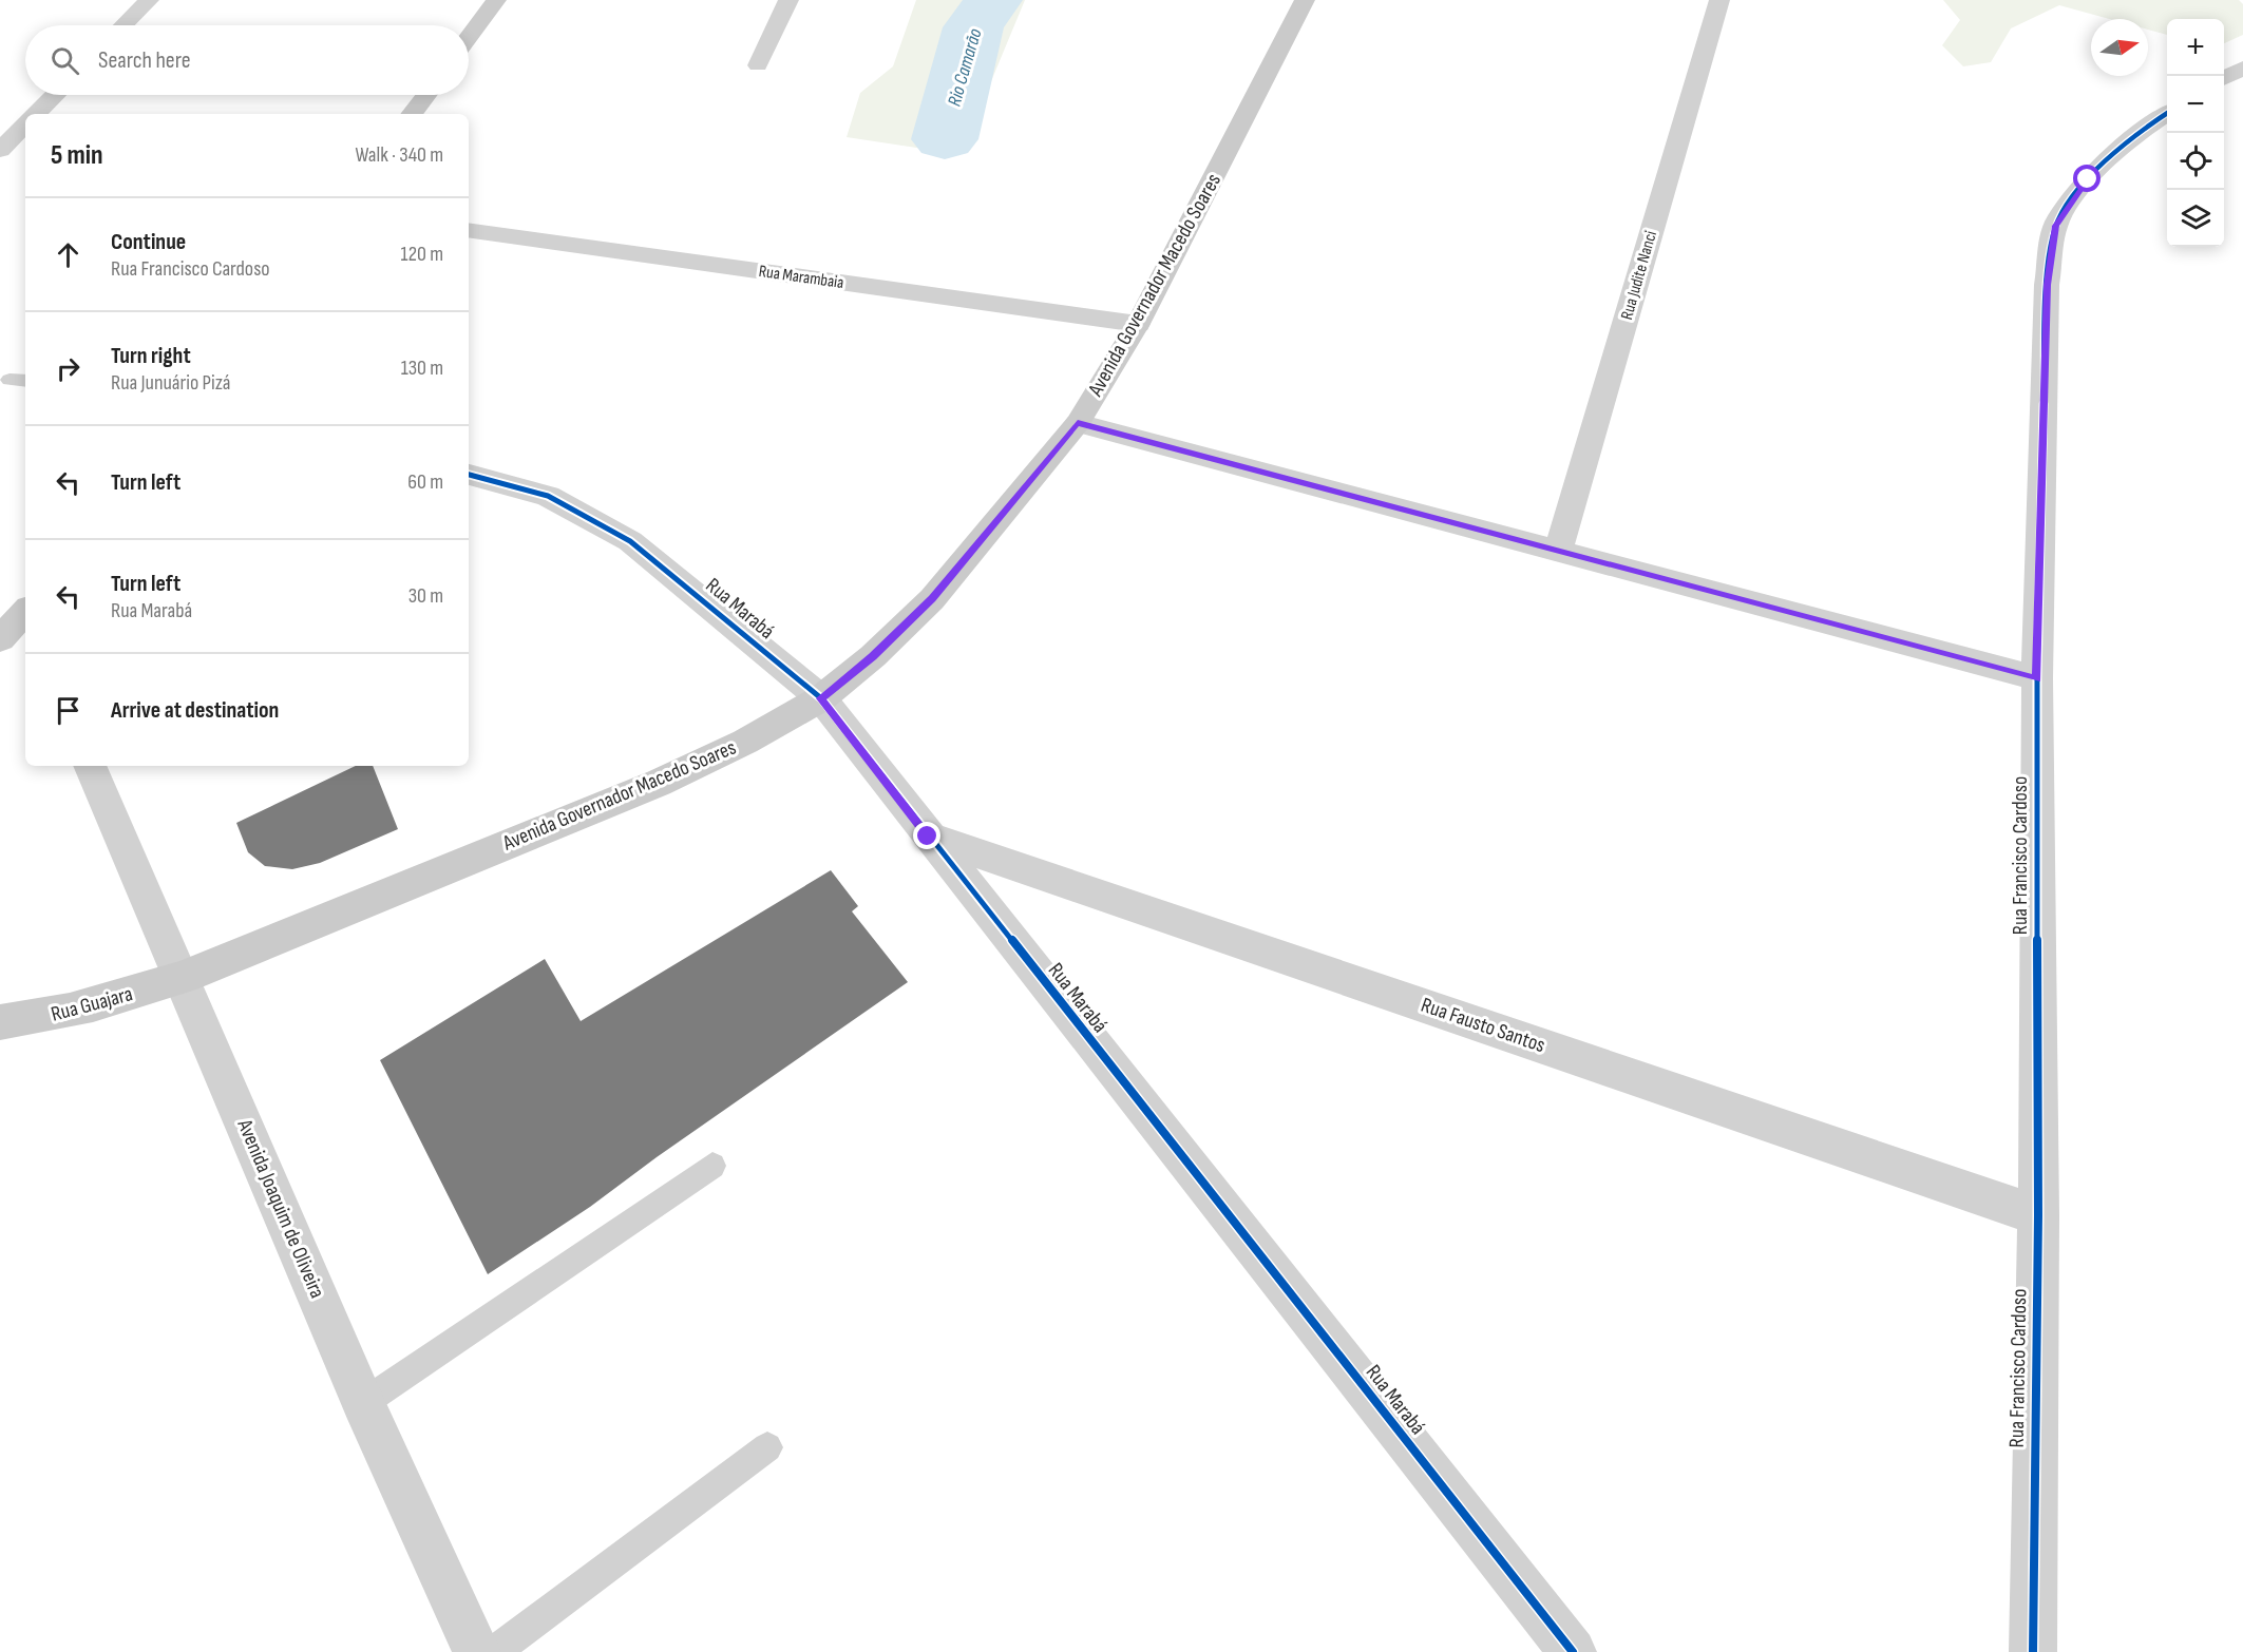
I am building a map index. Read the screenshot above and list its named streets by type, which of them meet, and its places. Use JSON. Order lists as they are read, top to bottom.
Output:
{
  "streets": {
    "main road": ["Avenida Governador Macedo Soares", "Rua Guajara"],
    "street": [
      "Rua Judite Nanci",
      "Rua Marambaia",
      "Rua Marabá",
      "Rua Francisco Cardoso",
      "Rua Fausto Santos",
      "Avenida Joaquim de Oliveira"
    ]
  },
  "crossings": [
    ["Rua Marambaia", "Avenida Governador Macedo Soares"],
    ["Avenida Governador Macedo Soares", "Rua Marabá"],
    ["Avenida Governador Macedo Soares", "Rua Guajara"],
    ["Avenida Governador Macedo Soares", "Avenida Joaquim de Oliveira"],
    ["Rua Marabá", "Rua Fausto Santos"],
    ["Rua Francisco Cardoso", "Rua Fausto Santos"],
    ["Rua Guajara", "Avenida Joaquim de Oliveira"]
  ],
  "water": ["Rio Camarão"],
  "north": "right",
  "page": {
    "map_buttons": ["+", "−"],
    "search": "Search here",
    "heading": ["5 min", "Walk · 340 m"],
    "list": [
      ["Continue", "Rua Francisco Cardoso", "120 m"],
      ["Turn right", "Rua Junuário Pizá", "130 m"],
      ["Turn left", "60 m"],
      ["Turn left", "Rua Marabá", "30 m"],
      "Arrive at destination"
    ]
  }
}
